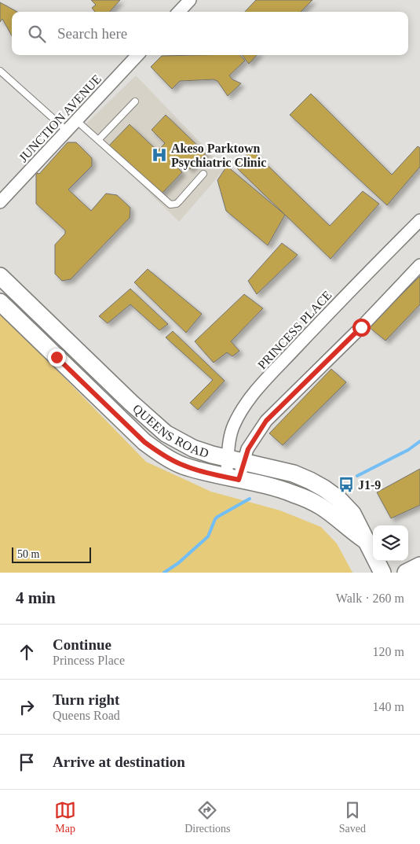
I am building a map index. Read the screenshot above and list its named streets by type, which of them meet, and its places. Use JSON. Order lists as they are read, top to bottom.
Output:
{
  "streets": {
    "street": ["JUNCTION AVENUE", "PRINCESS PLACE", "QUEENS ROAD"]
  },
  "crossings": [
    ["PRINCESS PLACE", "QUEENS ROAD"]
  ],
  "places": {
    "hospital": ["Akeso Parktown Psychiatric Clinic"],
    "bus stop": ["J1-9"]
  },
  "scale_bar": "50 m",
  "page": {
    "search": "Search here",
    "scale": "50 m",
    "heading": ["4 min", "Walk · 260 m"],
    "list": [
      ["Continue", "Princess Place", "120 m"],
      ["Turn right", "Queens Road", "140 m"],
      "Arrive at destination"
    ],
    "nav": ["Map", "Directions", "Saved"]
  }
}
